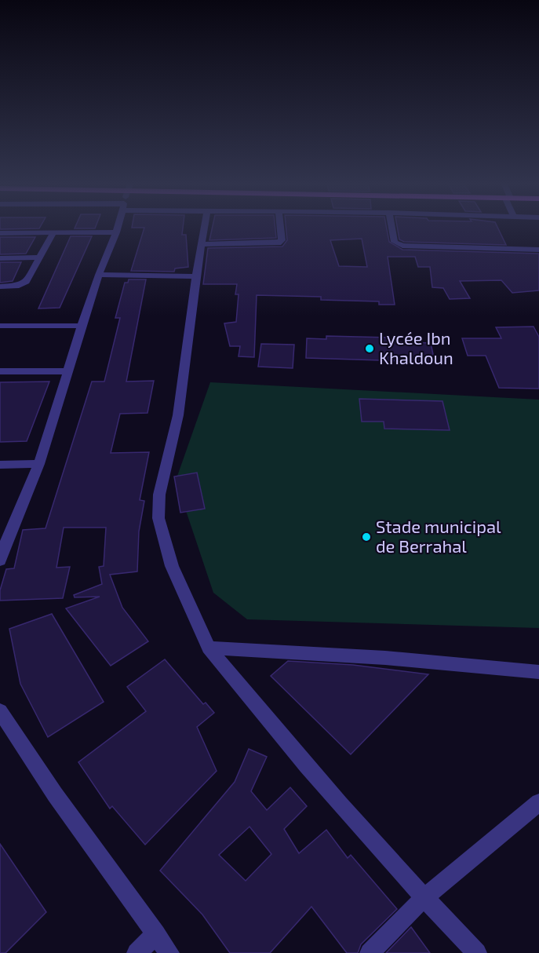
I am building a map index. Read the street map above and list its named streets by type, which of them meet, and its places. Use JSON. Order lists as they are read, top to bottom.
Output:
{
  "places": ["Lycée Ibn Khaldoun", "Stade municipal de Berrahal"]
}
